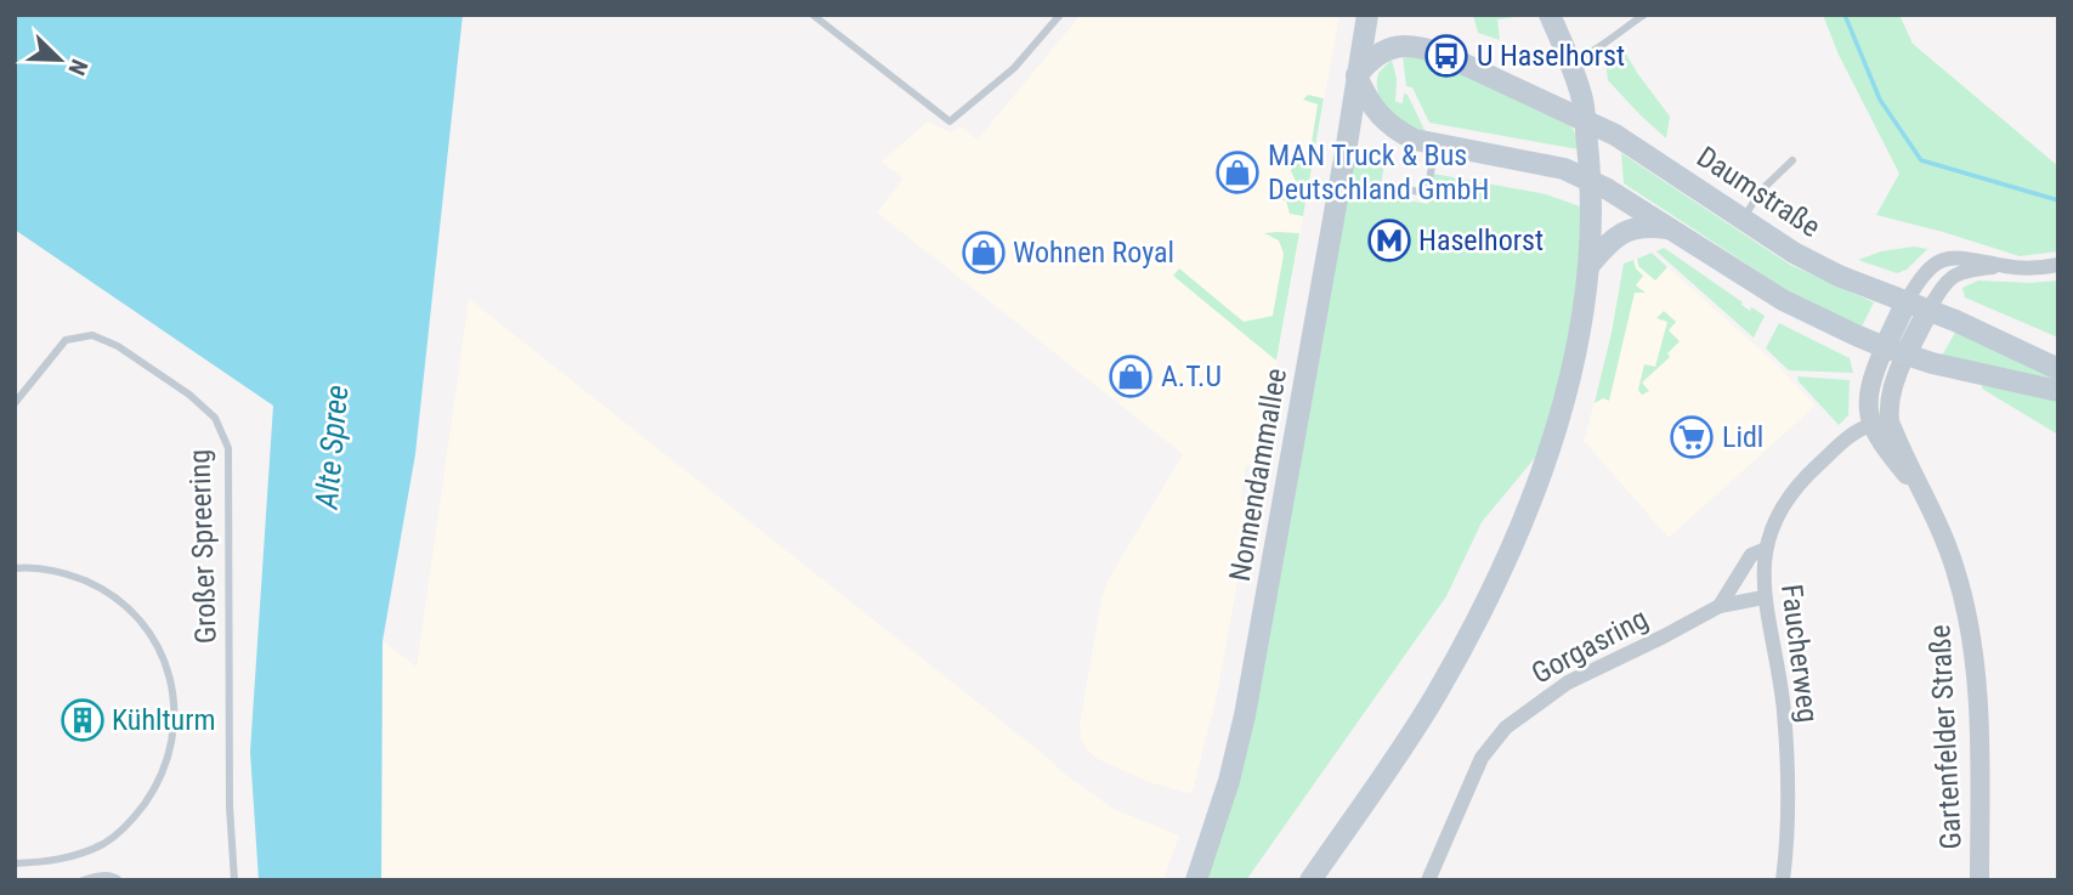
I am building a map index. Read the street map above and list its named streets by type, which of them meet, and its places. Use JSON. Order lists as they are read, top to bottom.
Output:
{
  "streets": {
    "main road": ["Daumstraße", "Nonnendammallee"],
    "street": ["Gorgasring", "Faucherweg", "Gartenfelder Straße"],
    "lane": ["Großer Spreering"]
  },
  "crossings": [
    ["Daumstraße", "Nonnendammallee"],
    ["Gorgasring", "Faucherweg"],
    ["Faucherweg", "Gartenfelder Straße"]
  ],
  "water": ["Alte Spree"],
  "places": {
    "bus stop": ["U Haselhorst"],
    "shop": ["MAN Truck & Bus Deutschland GmbH", "Wohnen Royal", "A.T.U"],
    "metro station": ["Haselhorst"],
    "supermarket": ["Lidl"],
    "building": ["Kühlturm"]
  },
  "north": "bottom right"
}
